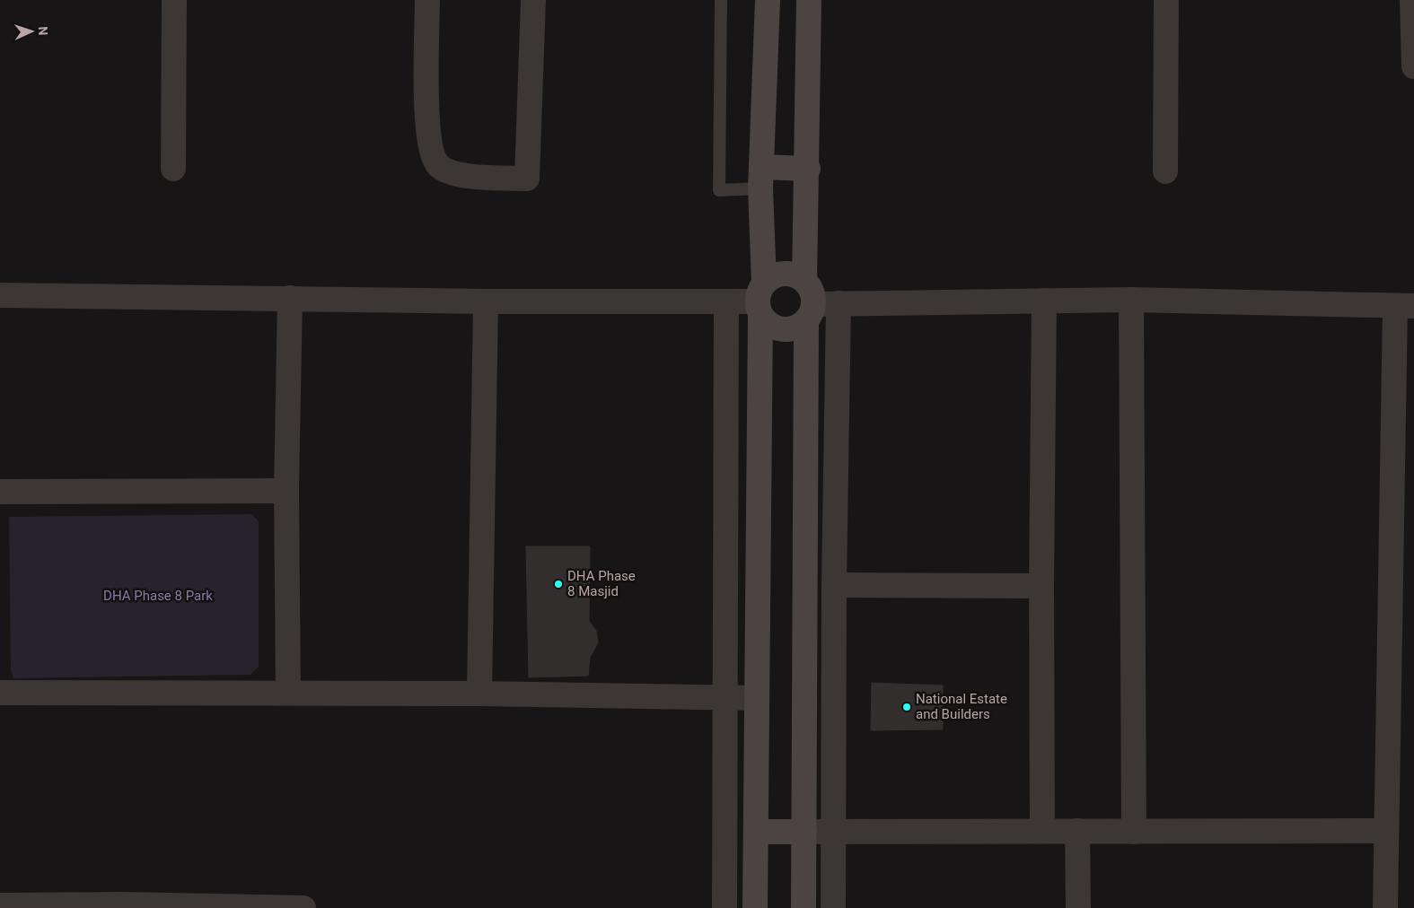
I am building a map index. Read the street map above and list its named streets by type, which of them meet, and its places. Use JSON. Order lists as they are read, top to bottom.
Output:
{
  "parks": ["DHA Phase 8 Park"],
  "places": ["DHA Phase 8 Masjid", "National Estate and Builders"],
  "north": "right"
}
